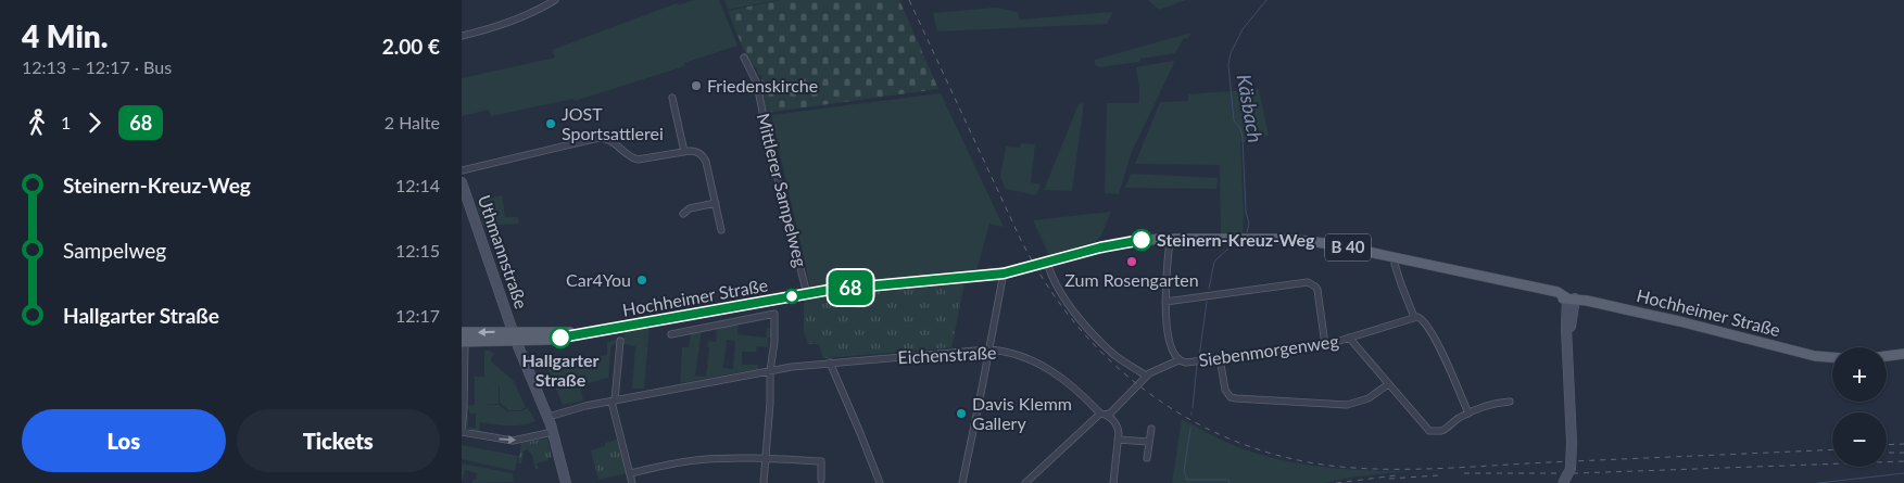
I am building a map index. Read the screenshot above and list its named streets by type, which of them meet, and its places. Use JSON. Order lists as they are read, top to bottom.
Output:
{
  "streets": {
    "main road": ["B 40", "Hochheimer Straße"],
    "street": [
      "Mittlerer Sampelweg",
      "Uthmannstraße",
      "Siebenmorgenweg",
      "Eichenstraße"
    ]
  },
  "crossings": [
    ["Mittlerer Sampelweg", "Hochheimer Straße"],
    ["Uthmannstraße", "Hochheimer Straße"],
    ["Hochheimer Straße", "Siebenmorgenweg"]
  ],
  "water": ["Käsbach"],
  "places": [
    "Friedenskirche",
    "JOST Sportsattlerei",
    "Steinern-Kreuz-Weg",
    "Zum Rosengarten",
    "Car4You",
    "Hallgarter Straße",
    "Davis Klemm Gallery"
  ],
  "lines": ["bus line 68"],
  "page": {
    "heading": ["4 Min.", "12:13 – 12:17 · Bus", "2.00 €"],
    "on_map": "68",
    "legs": ["1", "68", "2 Halte"],
    "list": [
      {
        "name": "Steinern-Kreuz-Weg",
        "value": "12:14"
      },
      {
        "name": "Sampelweg",
        "value": "12:15"
      },
      {
        "name": "Hallgarter Straße",
        "value": "12:17"
      }
    ],
    "map_buttons": ["+", "−"],
    "buttons": ["Los", "Tickets"]
  }
}
